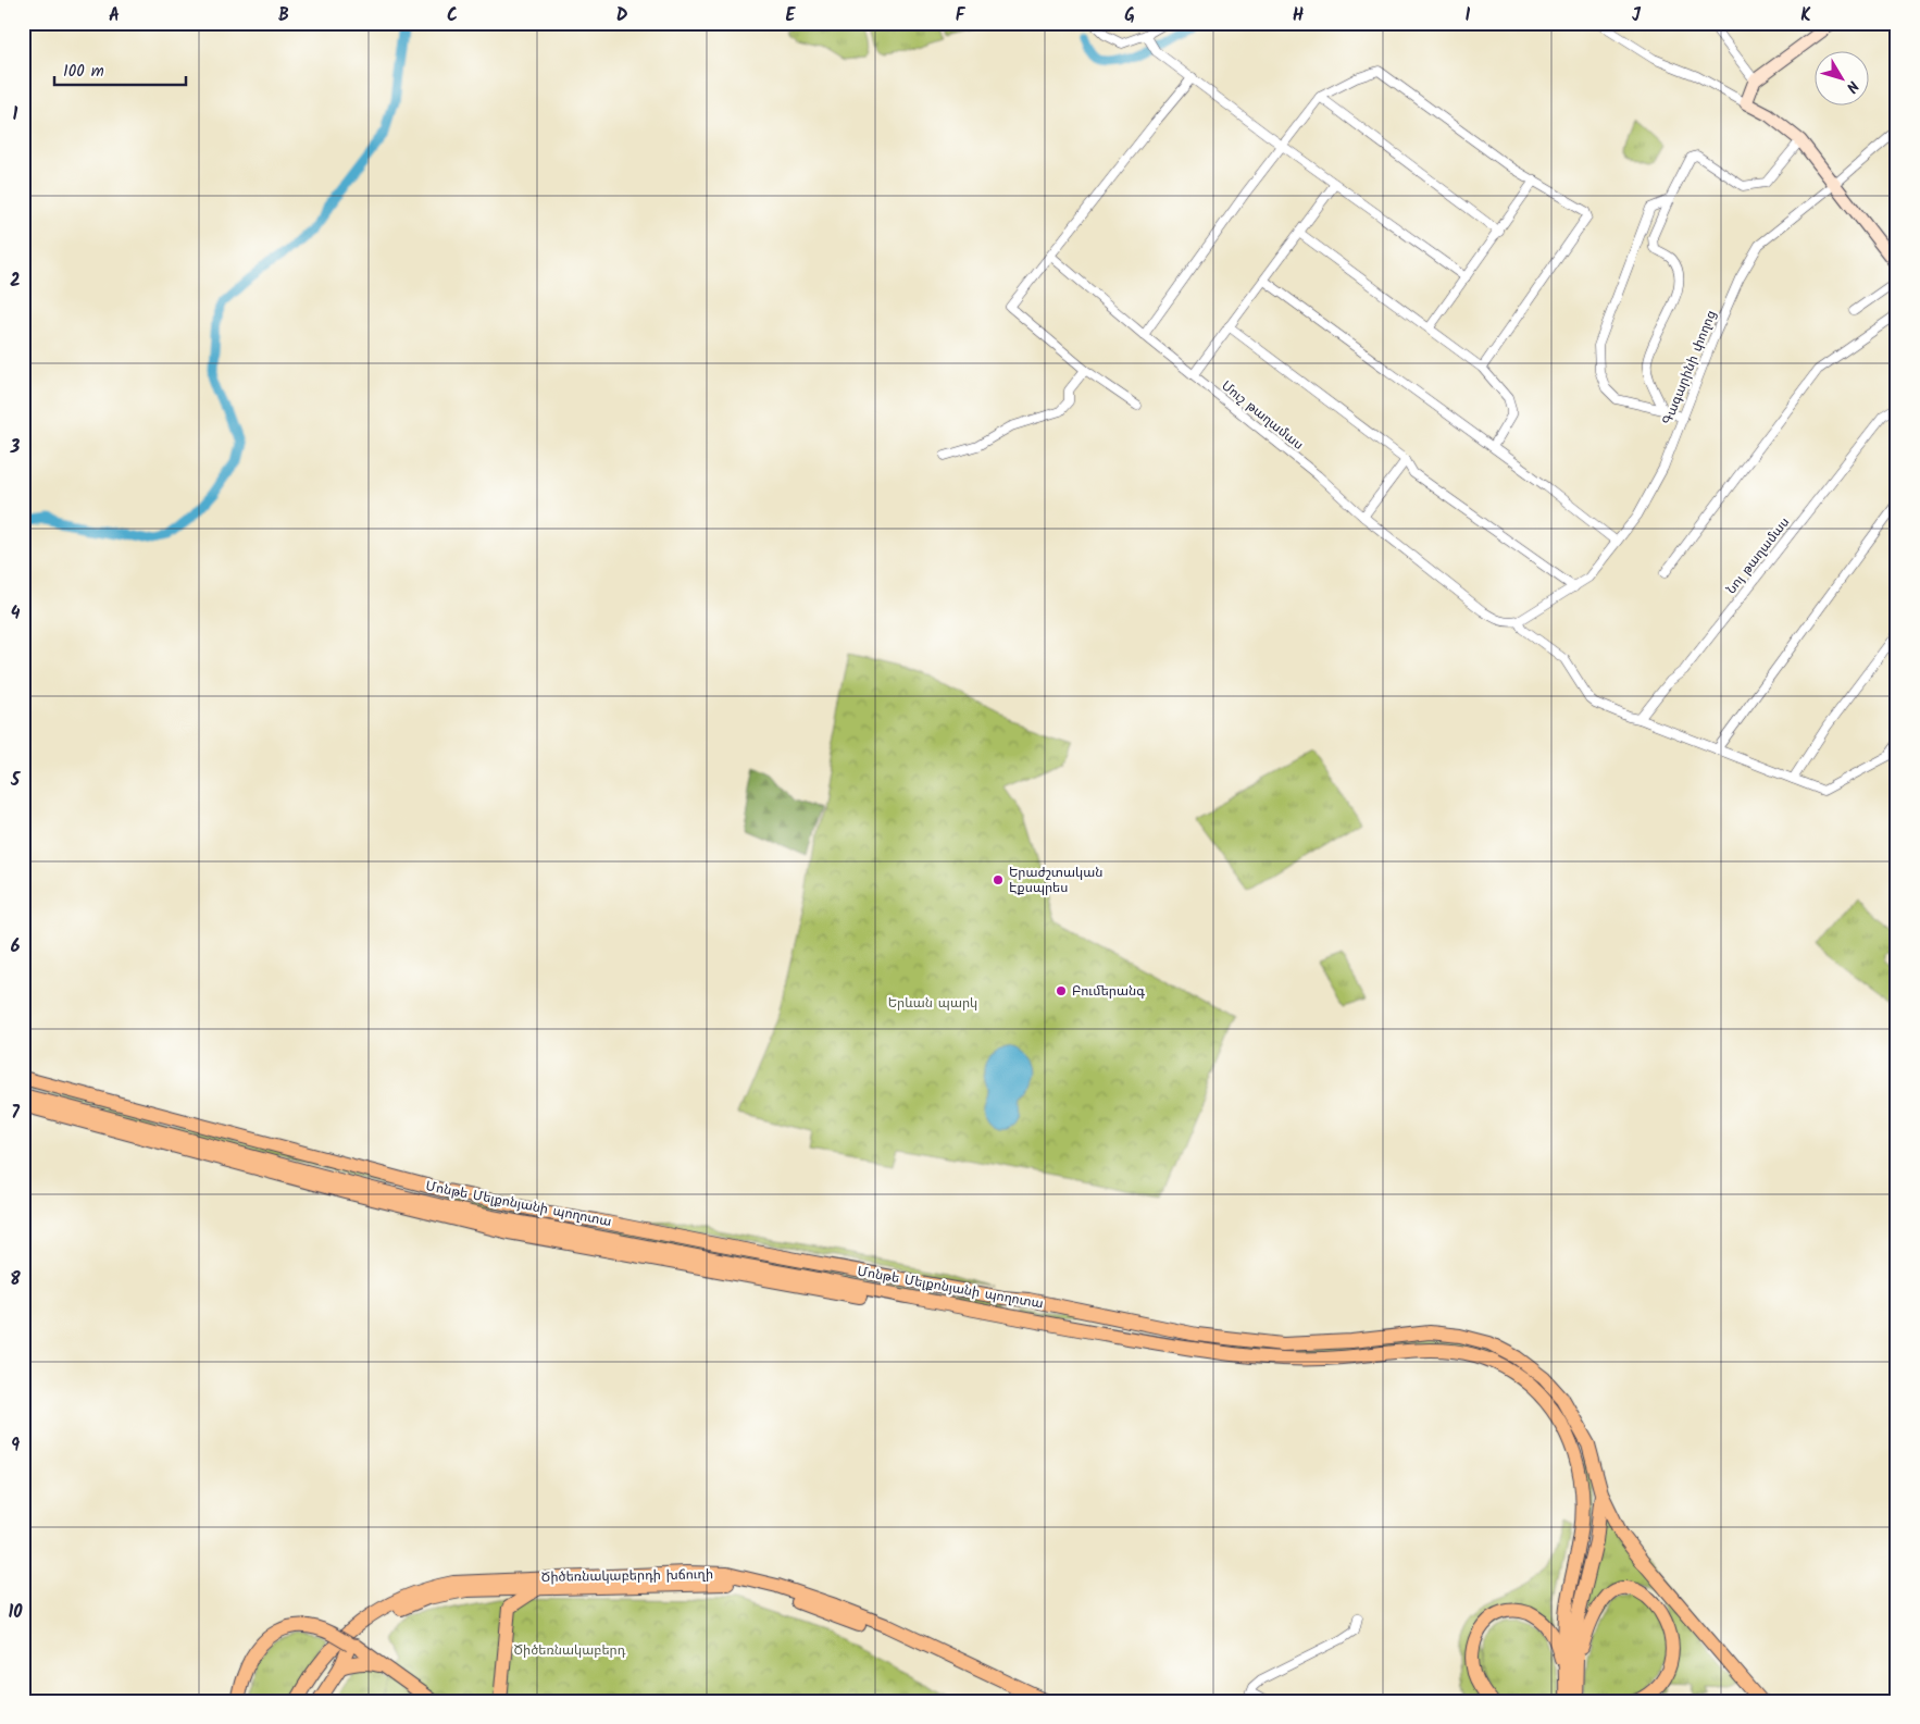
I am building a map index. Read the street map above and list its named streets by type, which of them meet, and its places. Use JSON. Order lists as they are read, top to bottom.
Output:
{
  "streets": {
    "main road": ["Մոնթե Մելքոնյանի պողոտա", "Ծիծեռնակաբերդի խճուղի"],
    "street": ["Գագարինի փողոց", "Մուշ թաղամաս", "Նոյ թաղամաս"]
  },
  "crossings": [
    ["Գագարինի փողոց", "Մուշ թաղամաս"]
  ],
  "parks": ["Երևան պարկ", "Ծիծեռնակաբերդ"],
  "places": ["Երաժշտական Էքսպրես", "Բումերանգ"],
  "scale_bar": "100 m",
  "north": "bottom right",
  "grid": {
    "columns": [
      "A",
      "B",
      "C",
      "D",
      "E",
      "F",
      "G",
      "H",
      "I",
      "J",
      "K"
    ],
    "rows": [
      "1",
      "2",
      "3",
      "4",
      "5",
      "6",
      "7",
      "8",
      "9",
      "10"
    ]
  }
}
